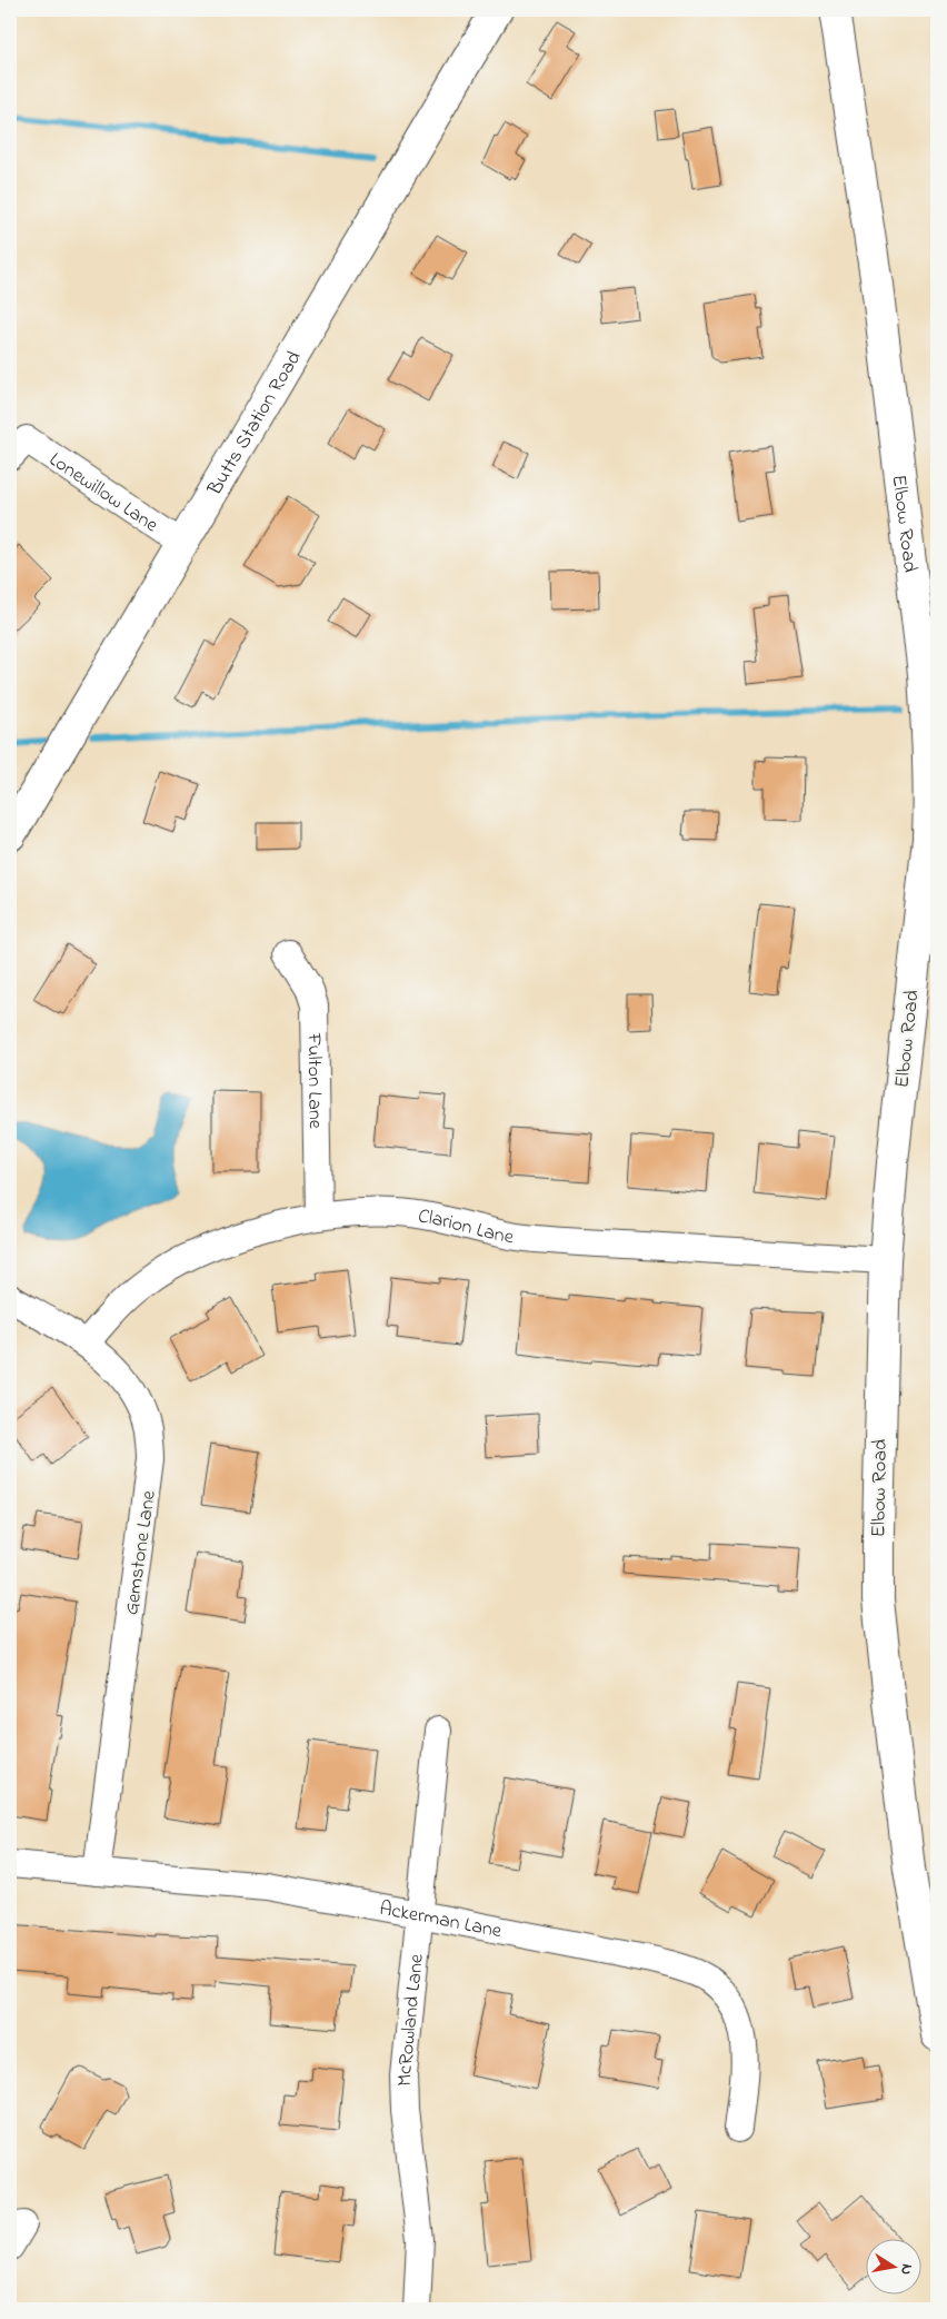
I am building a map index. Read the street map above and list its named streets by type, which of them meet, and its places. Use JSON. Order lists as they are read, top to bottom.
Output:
{
  "streets": {
    "street": [
      "Butts Station Road",
      "Lonewillow Lane",
      "Elbow Road",
      "Fulton Lane",
      "Clarion Lane",
      "Gemstone Lane",
      "Ackerman Lane",
      "McRowland Lane"
    ]
  },
  "crossings": [
    ["Butts Station Road", "Lonewillow Lane"],
    ["Elbow Road", "Clarion Lane"],
    ["Fulton Lane", "Clarion Lane"],
    ["Clarion Lane", "Gemstone Lane"],
    ["Gemstone Lane", "Ackerman Lane"],
    ["Ackerman Lane", "McRowland Lane"]
  ],
  "north": "right"
}
